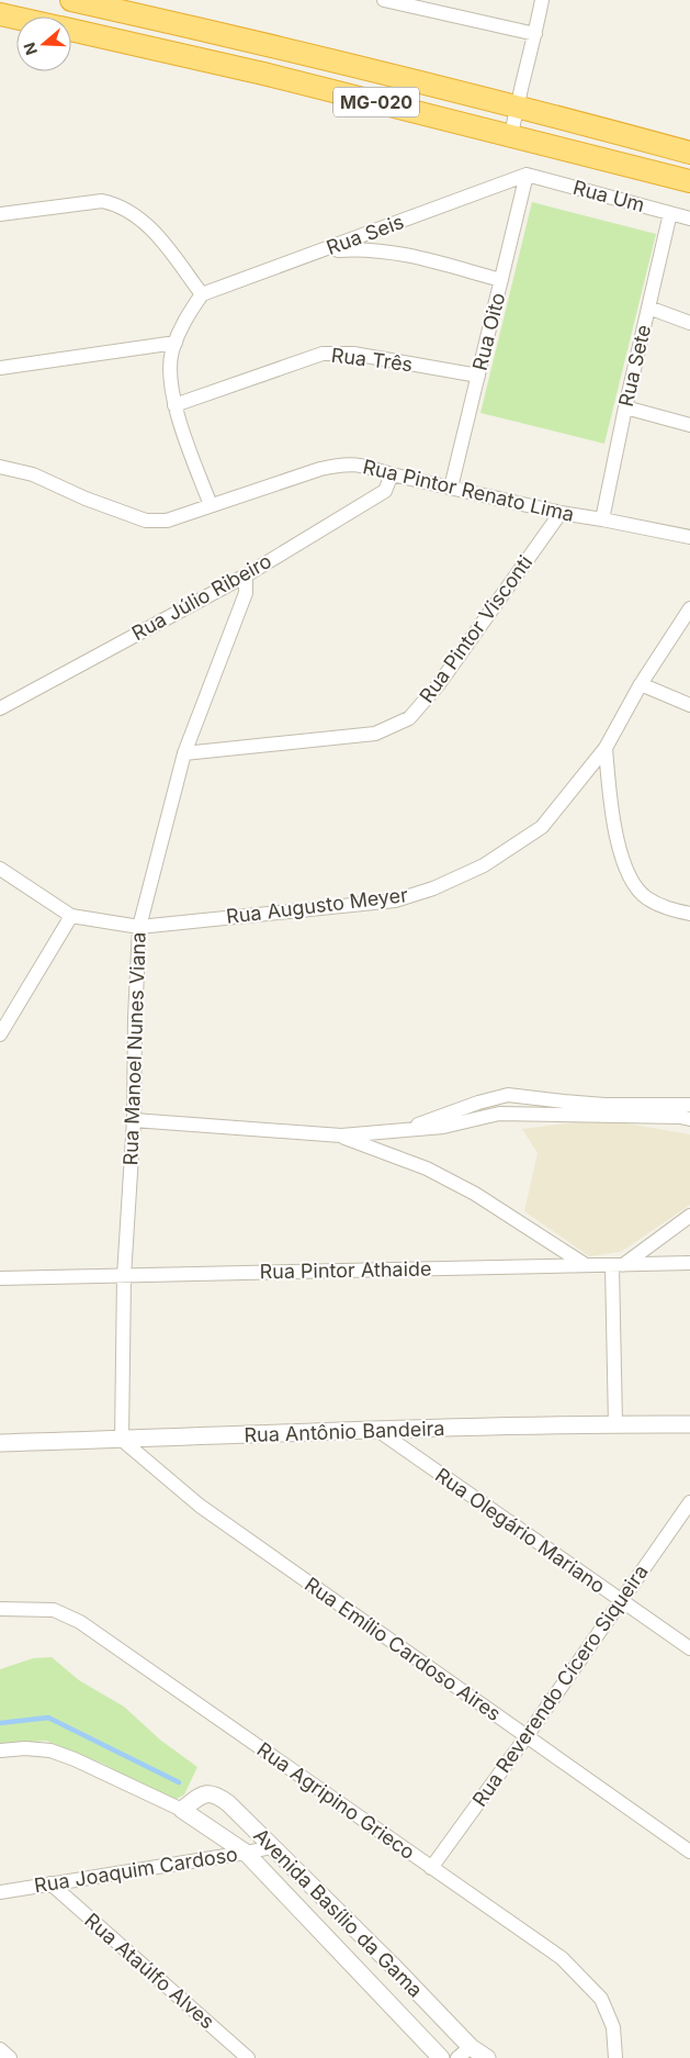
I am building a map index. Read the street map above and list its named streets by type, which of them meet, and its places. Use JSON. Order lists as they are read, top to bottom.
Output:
{
  "streets": {
    "highway": ["MG-020"],
    "street": [
      "Rua Um",
      "Rua Seis",
      "Rua Oito",
      "Rua Três",
      "Rua Sete",
      "Rua Pintor Renato Lima",
      "Rua Júlio Ribeiro",
      "Rua Pintor Visconti",
      "Rua Augusto Meyer",
      "Rua Manoel Nunes Viana",
      "Rua Pintor Athaide",
      "Rua Antônio Bandeira",
      "Rua Olegário Mariano",
      "Rua Emílio Cardoso Aires",
      "Rua Reverendo Cícero Siqueira",
      "Rua Agripino Grieco",
      "Rua Joaquim Cardoso",
      "Avenida Basílio da Gama",
      "Rua Ataúlfo Alves"
    ]
  },
  "crossings": [
    ["Rua Um", "Rua Seis"],
    ["Rua Um", "Rua Oito"],
    ["Rua Um", "Rua Sete"],
    ["Rua Seis", "Rua Oito"],
    ["Rua Oito", "Rua Três"],
    ["Rua Oito", "Rua Pintor Renato Lima"],
    ["Rua Sete", "Rua Pintor Renato Lima"],
    ["Rua Pintor Renato Lima", "Rua Júlio Ribeiro"],
    ["Rua Pintor Renato Lima", "Rua Pintor Visconti"],
    ["Rua Júlio Ribeiro", "Rua Manoel Nunes Viana"],
    ["Rua Pintor Visconti", "Rua Manoel Nunes Viana"],
    ["Rua Augusto Meyer", "Rua Manoel Nunes Viana"],
    ["Rua Manoel Nunes Viana", "Rua Pintor Athaide"],
    ["Rua Manoel Nunes Viana", "Rua Antônio Bandeira"],
    ["Rua Manoel Nunes Viana", "Rua Emílio Cardoso Aires"],
    ["Rua Antônio Bandeira", "Rua Olegário Mariano"],
    ["Rua Antônio Bandeira", "Rua Emílio Cardoso Aires"],
    ["Rua Olegário Mariano", "Rua Reverendo Cícero Siqueira"],
    ["Rua Emílio Cardoso Aires", "Rua Reverendo Cícero Siqueira"],
    ["Rua Reverendo Cícero Siqueira", "Rua Agripino Grieco"],
    ["Rua Joaquim Cardoso", "Avenida Basílio da Gama"],
    ["Rua Joaquim Cardoso", "Rua Ataúlfo Alves"]
  ],
  "north": "left"
}
